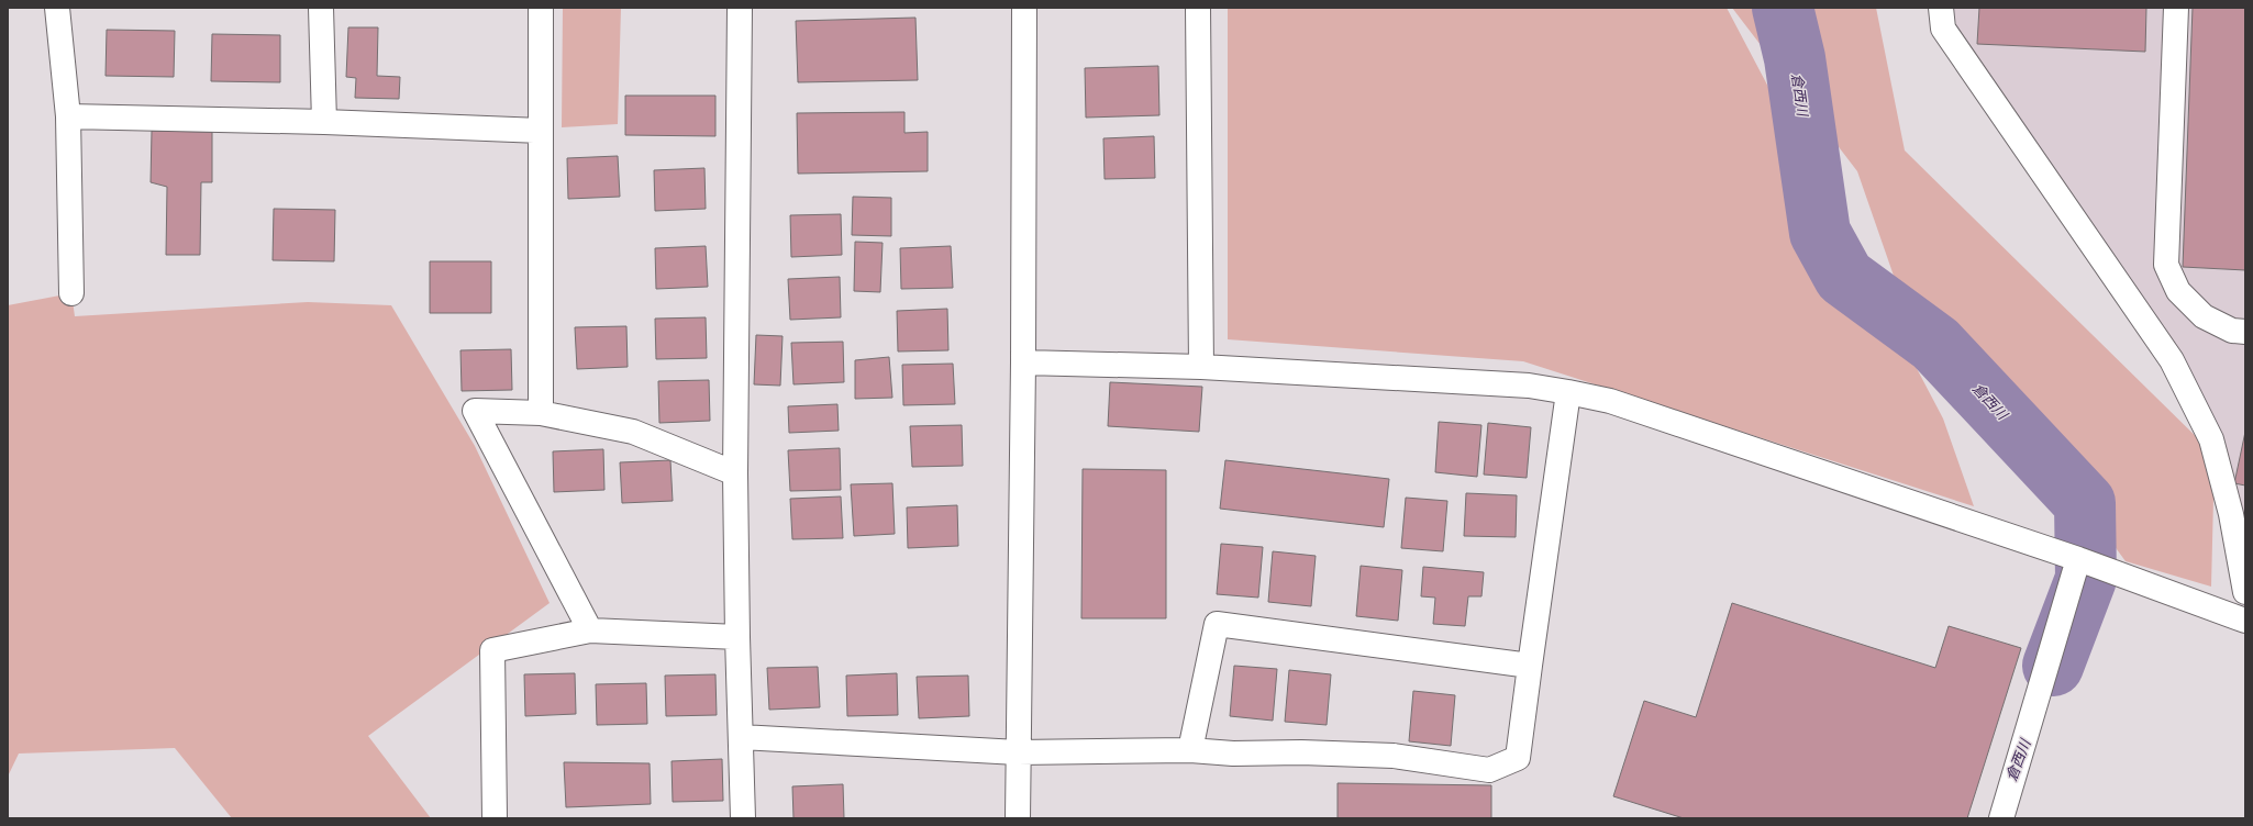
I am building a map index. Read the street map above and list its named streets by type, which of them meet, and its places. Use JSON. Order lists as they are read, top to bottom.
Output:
{
  "water": ["倉西川"]
}
